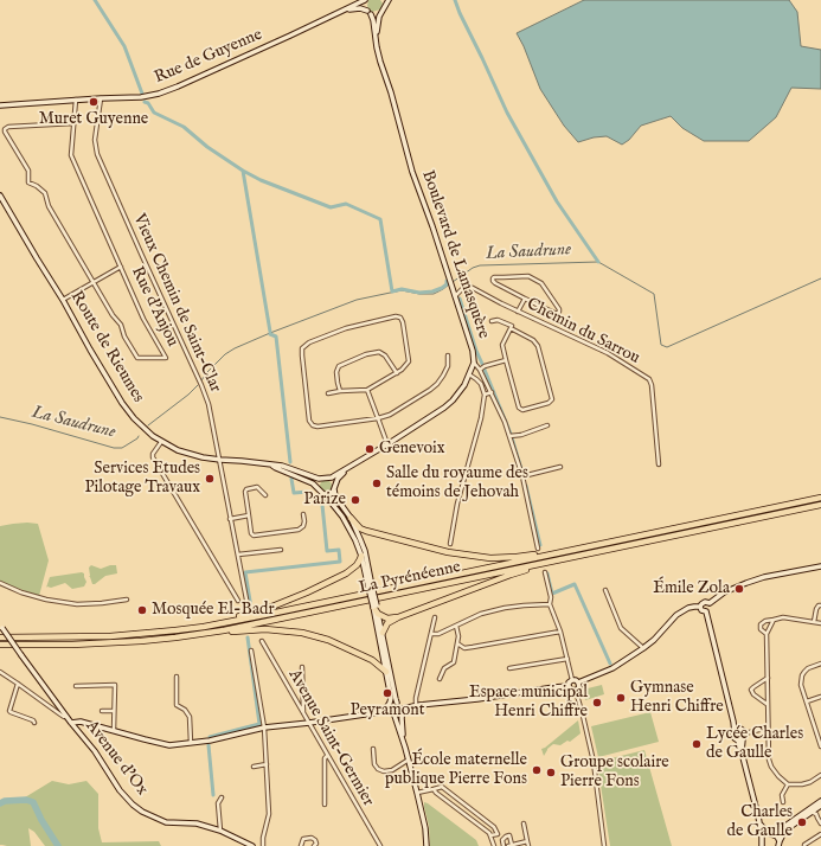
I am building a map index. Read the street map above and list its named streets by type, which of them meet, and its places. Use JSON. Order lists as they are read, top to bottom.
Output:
{
  "streets": {
    "highway": ["La Pyrénéenne"],
    "street": [
      "Rue de Guyenne",
      "Boulevard de Lamasquère",
      "Vieux Chemin de Saint-Clar",
      "Rue d'Anjou",
      "Chemin du Sarrou",
      "Route de Rieumes",
      "Avenue Saint-Germier",
      "Avenue d'Ox"
    ]
  },
  "crossings": [
    ["Rue de Guyenne", "Vieux Chemin de Saint-Clar"],
    ["Boulevard de Lamasquère", "Chemin du Sarrou"],
    ["Boulevard de Lamasquère", "Route de Rieumes"],
    ["Vieux Chemin de Saint-Clar", "Route de Rieumes"]
  ],
  "water": ["La Saudrune"],
  "places": [
    "Muret Guyenne",
    "Genevoix",
    "Services Etudes Pilotage Travaux",
    "Salle du royaume des témoins de Jehovah",
    "Parize",
    "Émile Zola",
    "Mosquée El-Badr",
    "Peyramont",
    "Gymnase Henri Chiffre",
    "Espace municipal Henri Chiffre",
    "Lycée Charles de Gaulle",
    "École maternelle publique Pierre Fons",
    "Groupe scolaire Pierre Fons",
    "Charles de Gaulle"
  ]
}
